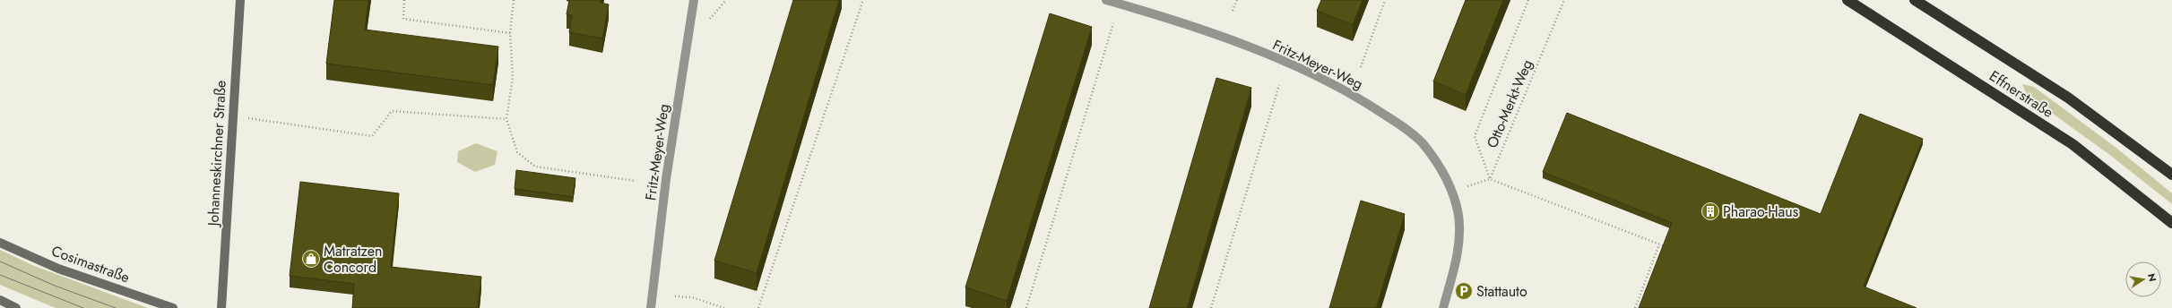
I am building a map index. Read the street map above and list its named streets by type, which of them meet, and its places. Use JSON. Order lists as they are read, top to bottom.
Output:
{
  "streets": {
    "highway": ["Effnerstraße"],
    "main road": ["Johanneskirchner Straße", "Cosimastraße"],
    "street": ["Fritz-Meyer-Weg"],
    "path": ["Otto-Merkt-Weg"]
  },
  "places": {
    "building": ["Pharao-Haus"],
    "shop": ["Matratzen Concord"],
    "parking": ["Stattauto"]
  },
  "north": "right"
}
